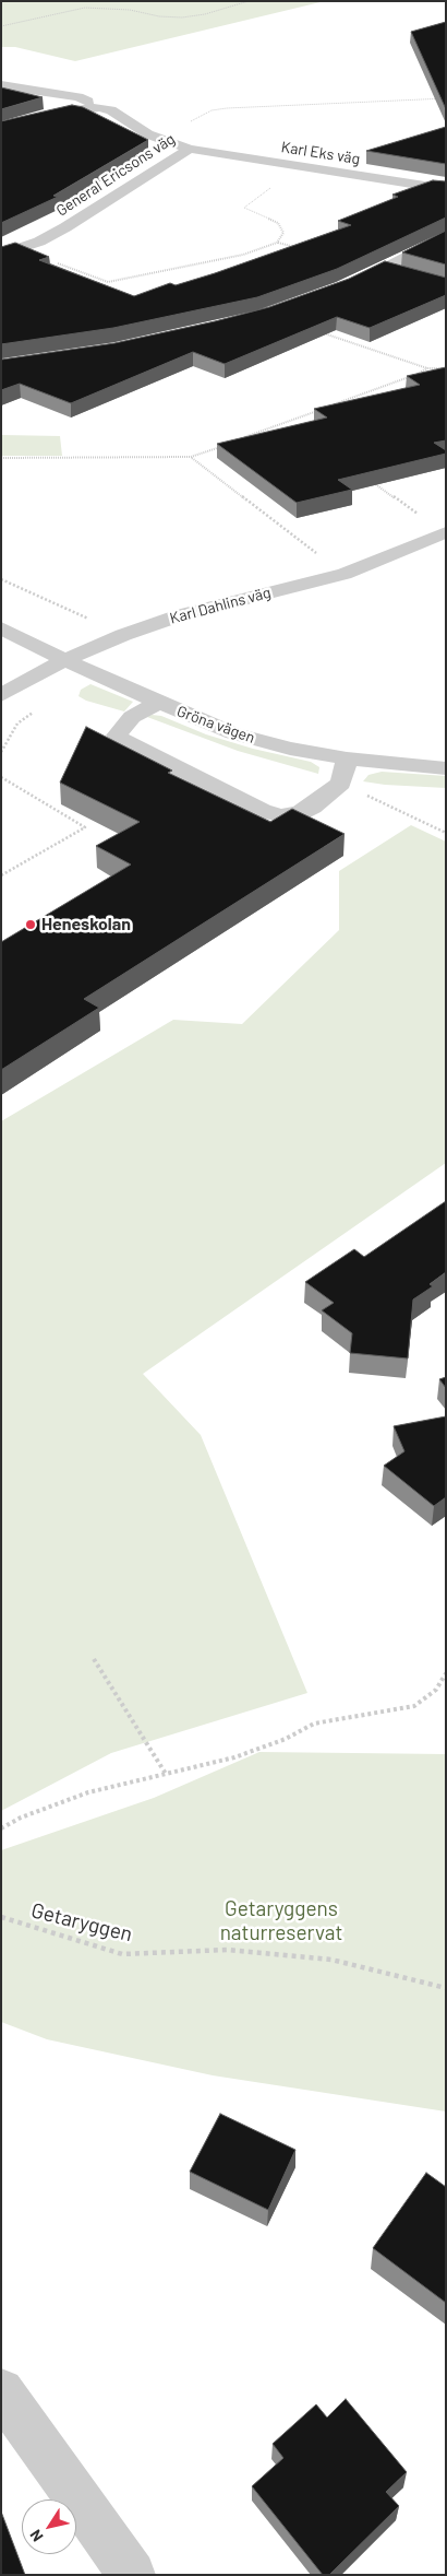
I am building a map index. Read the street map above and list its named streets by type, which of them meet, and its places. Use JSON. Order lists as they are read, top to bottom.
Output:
{
  "streets": {
    "street": [
      "Karl Eks väg",
      "General Ericsons väg",
      "Karl Dahlins väg",
      "Gröna vägen"
    ],
    "path": ["Getaryggen"]
  },
  "crossings": [
    ["Karl Eks väg", "General Ericsons väg"],
    ["Karl Dahlins väg", "Gröna vägen"]
  ],
  "parks": ["Getaryggens naturreservat"],
  "places": ["Heneskolan"],
  "north": "bottom left"
}
